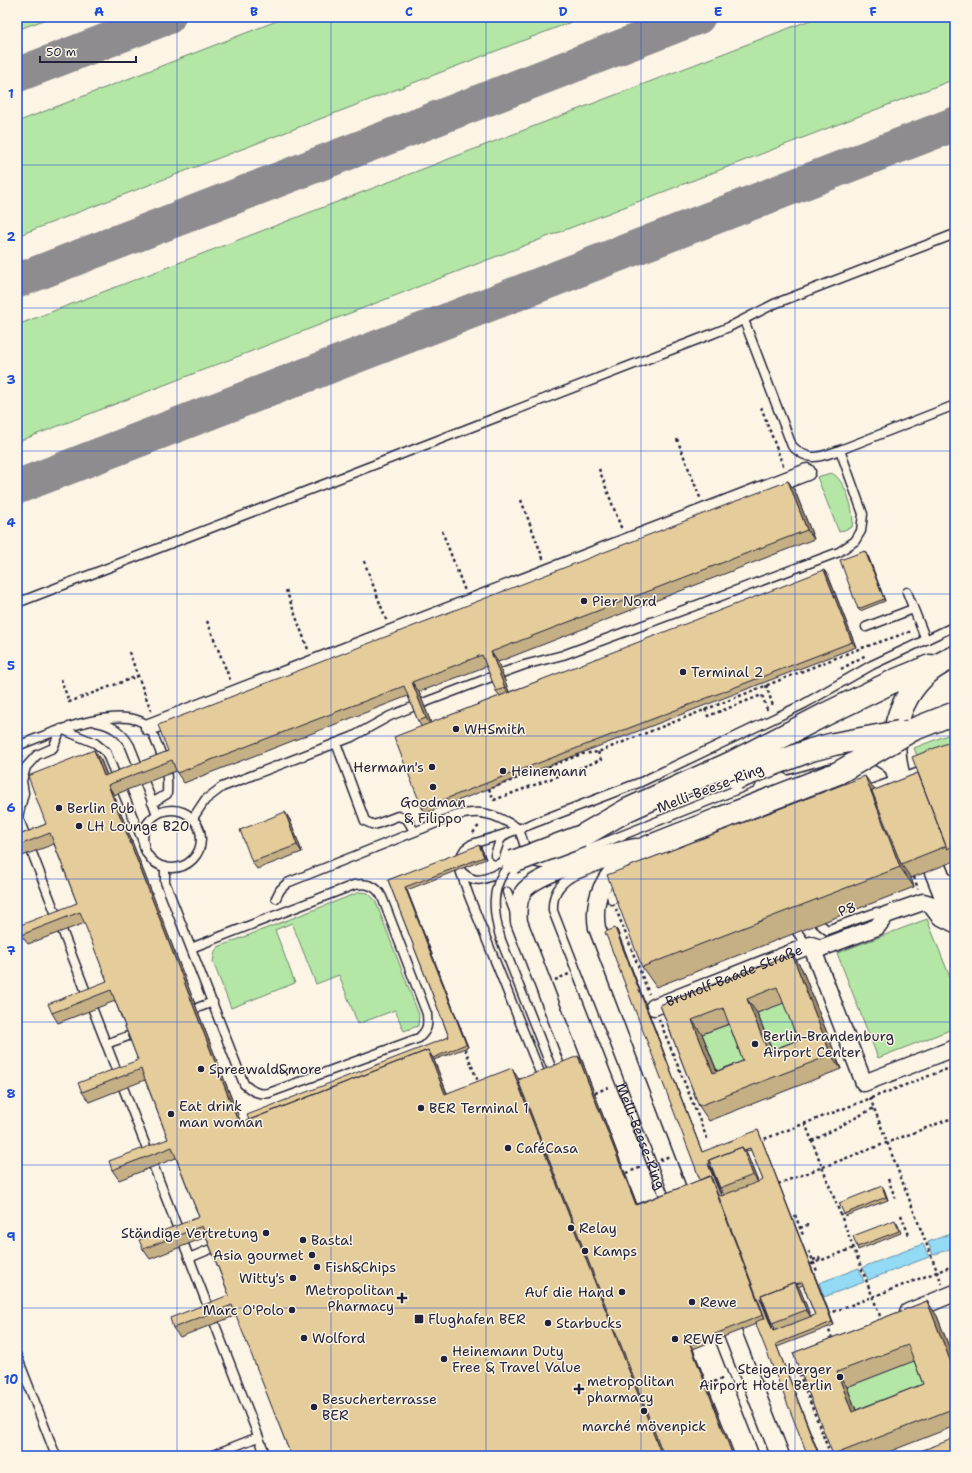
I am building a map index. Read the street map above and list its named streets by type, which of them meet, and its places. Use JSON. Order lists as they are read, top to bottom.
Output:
{
  "streets": {
    "street": ["Melli-Beese-Ring", "Brunolf-Baade-Straße"],
    "lane": ["P8"]
  },
  "crossings": [
    ["P8", "Brunolf-Baade-Straße"]
  ],
  "places": {
    "other": [
      "Pier Nord",
      "Terminal 2",
      "WHSmith",
      "Hermann's",
      "Heinemann",
      "Goodman & Filippo",
      "Berlin Pub",
      "LH Lounge B20",
      "Berlin-Brandenburg Airport Center",
      "Spreewald&more",
      "BER Terminal 1",
      "Eat drink man woman",
      "CaféCasa",
      "Relay",
      "Ständige Vertretung",
      "Basta!",
      "Kamps",
      "Asia gourmet",
      "Fish&Chips",
      "Witty's",
      "Auf die Hand",
      "Rewe",
      "Marc O'Polo",
      "Starbucks",
      "Wolford",
      "REWE",
      "Heinemann Duty Free & Travel Value",
      "Steigenberger Airport Hotel Berlin",
      "Besucherterrasse BER",
      "marché mövenpick"
    ],
    "health": ["Metropolitan Pharmacy", "metropolitan pharmacy"],
    "transit": ["Flughafen BER"]
  },
  "scale_bar": "50 m",
  "grid": {
    "columns": [
      "A",
      "B",
      "C",
      "D",
      "E",
      "F"
    ],
    "rows": [
      "1",
      "2",
      "3",
      "4",
      "5",
      "6",
      "7",
      "8",
      "9",
      "10"
    ]
  }
}
